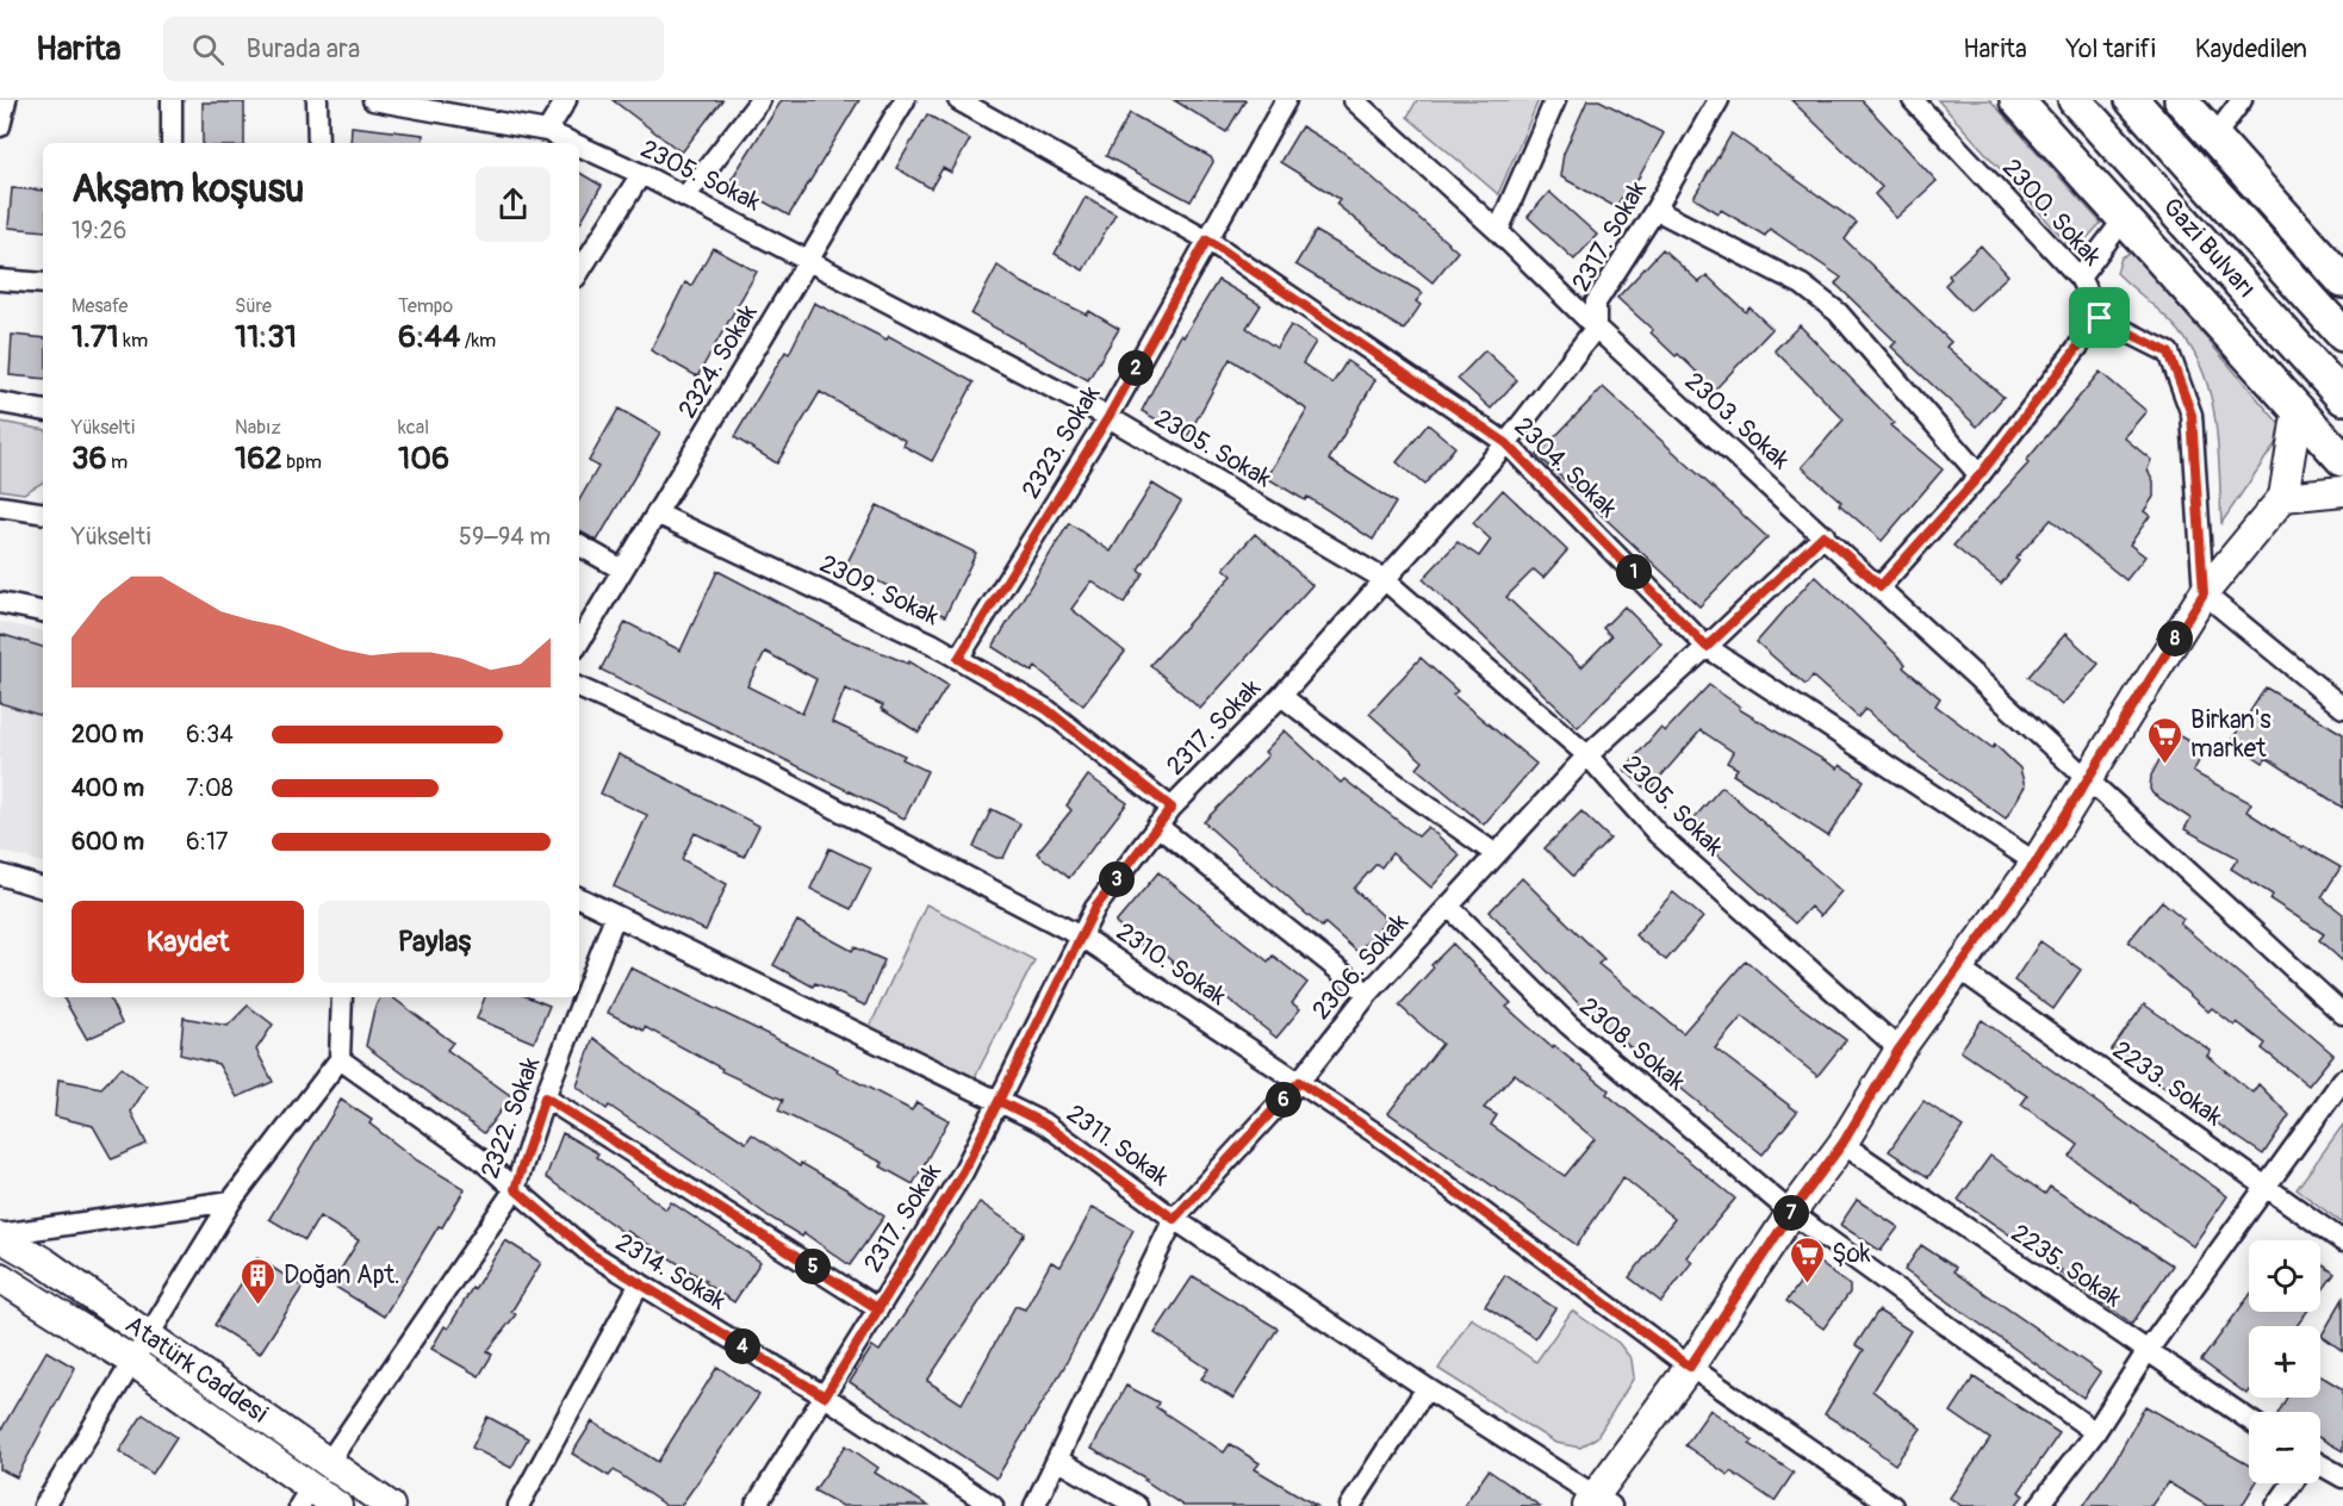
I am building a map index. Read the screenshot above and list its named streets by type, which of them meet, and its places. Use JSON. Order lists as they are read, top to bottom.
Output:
{
  "streets": {
    "highway": ["Gazi Bulvarı"],
    "main road": ["Atatürk Caddesi"],
    "street": [
      "2305. Sokak",
      "2300. Sokak",
      "2317. Sokak",
      "2324. Sokak",
      "2303. Sokak",
      "2323. Sokak",
      "2304. Sokak",
      "2309. Sokak",
      "2310. Sokak",
      "2306. Sokak",
      "2308. Sokak",
      "2233. Sokak",
      "2322. Sokak",
      "2311. Sokak",
      "2235. Sokak",
      "2314. Sokak"
    ]
  },
  "crossings": [
    ["2305. Sokak", "2317. Sokak"],
    ["2305. Sokak", "2324. Sokak"],
    ["2305. Sokak", "2323. Sokak"],
    ["2305. Sokak", "2306. Sokak"],
    ["2317. Sokak", "2303. Sokak"],
    ["2317. Sokak", "2304. Sokak"],
    ["2317. Sokak", "2309. Sokak"],
    ["2317. Sokak", "2310. Sokak"],
    ["2317. Sokak", "2311. Sokak"],
    ["2317. Sokak", "2314. Sokak"],
    ["2324. Sokak", "2309. Sokak"],
    ["2303. Sokak", "2306. Sokak"],
    ["2323. Sokak", "2304. Sokak"],
    ["2323. Sokak", "2309. Sokak"],
    ["2304. Sokak", "2306. Sokak"],
    ["2310. Sokak", "2306. Sokak"],
    ["2306. Sokak", "2308. Sokak"],
    ["2306. Sokak", "2311. Sokak"],
    ["2322. Sokak", "2311. Sokak"],
    ["2322. Sokak", "2314. Sokak"],
    ["2322. Sokak", "Atatürk Caddesi"]
  ],
  "places": {
    "supermarket": ["Birkan's market", "Şok"],
    "building": ["Doğan Apt."]
  },
  "page": {
    "header": "Harita",
    "search": "Burada ara",
    "nav": ["Harita", "Yol tarifi", "Kaydedilen"],
    "heading": ["Akşam koşusu", "19:26"],
    "stats": [
      ["Mesafe", "1.71 km"],
      ["Süre", "11:31"],
      ["Tempo", "6:44 /km"],
      ["Yükselti", "36 m"],
      ["Nabız", "162 bpm"],
      ["kcal", "106"]
    ],
    "pins": [
      "2",
      "1",
      "8",
      "3",
      "6",
      "7",
      "5",
      "4"
    ],
    "chart": ["Yükselti", "59–94 m"],
    "list": [
      {
        "name": "200 m",
        "note": "6:34"
      },
      {
        "name": "400 m",
        "note": "7:08"
      },
      {
        "name": "600 m",
        "note": "6:17"
      }
    ],
    "buttons": ["Kaydet", "Paylaş"],
    "map_buttons": ["+", "−"]
  }
}
